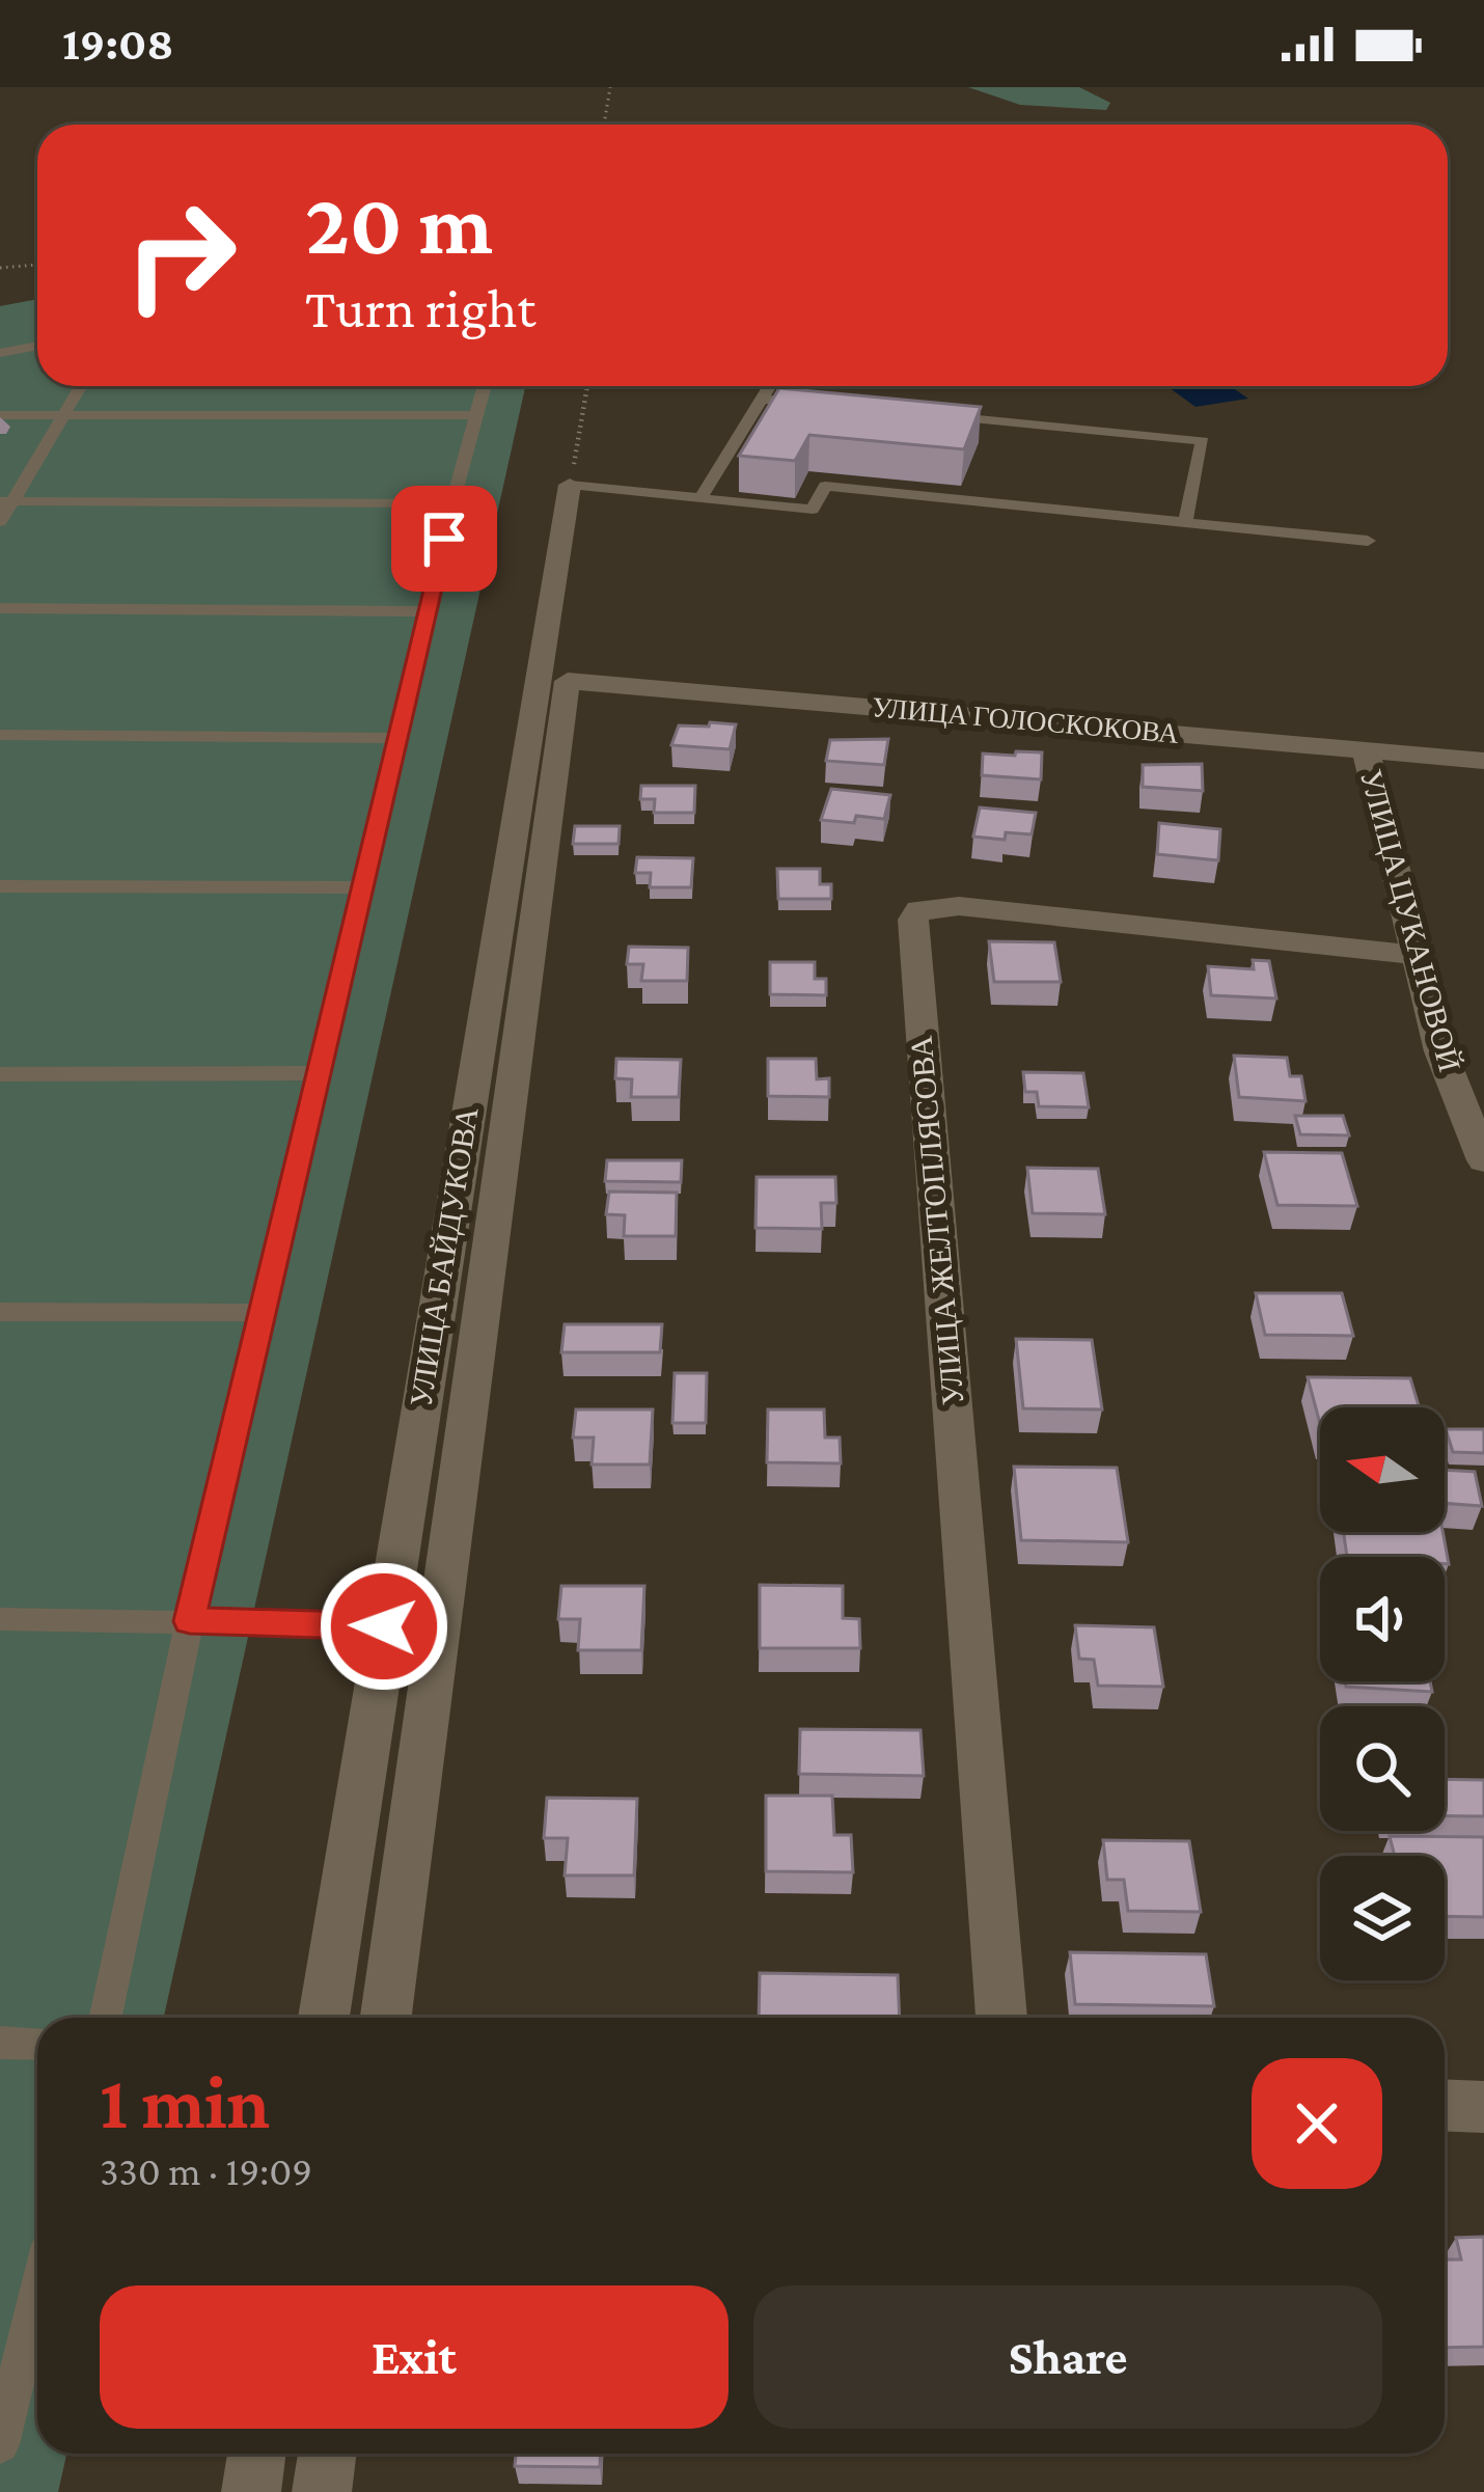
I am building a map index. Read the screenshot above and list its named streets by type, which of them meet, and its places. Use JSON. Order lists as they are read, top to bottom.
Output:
{
  "streets": {
    "street": [
      "УЛИЦА ГОЛОСКОКОВА",
      "УЛИЦА ЦУКАНОВОЙ",
      "УЛИЦА ЖЕЛТОПЛЯСОВА",
      "УЛИЦА БАЙДУКОВА"
    ]
  },
  "crossings": [
    ["УЛИЦА ГОЛОСКОКОВА", "УЛИЦА ЦУКАНОВОЙ"],
    ["УЛИЦА ГОЛОСКОКОВА", "УЛИЦА БАЙДУКОВА"],
    ["УЛИЦА ЦУКАНОВОЙ", "УЛИЦА ЖЕЛТОПЛЯСОВА"]
  ],
  "north": "left",
  "page": {
    "status": "19:08",
    "turn": ["20 m", "Turn right"],
    "heading": ["1 min", "330 m · 19:09"],
    "buttons": ["Exit", "Share"]
  }
}
